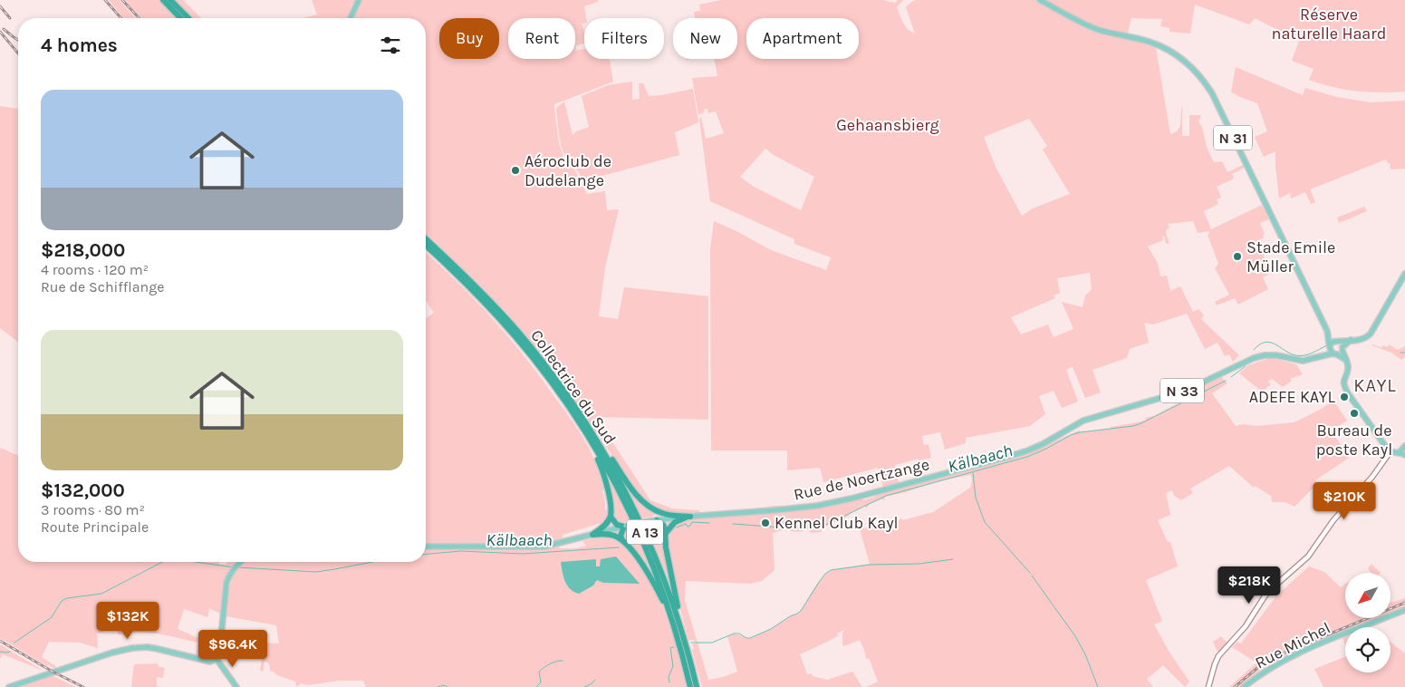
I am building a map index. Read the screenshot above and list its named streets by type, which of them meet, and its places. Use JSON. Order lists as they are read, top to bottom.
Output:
{
  "streets": {
    "highway": ["Collectrice du Sud", "A 13"],
    "main road": [
      "N 31",
      "N 33",
      "Rue de Noertzange",
      "Rue Michel"
    ]
  },
  "crossings": [
    ["Collectrice du Sud", "A 13"],
    ["N 33", "Rue de Noertzange"],
    ["N 33", "A 13"],
    ["Rue de Noertzange", "A 13"]
  ],
  "districts": ["KAYL"],
  "water": ["Kälbaach"],
  "parks": ["Réserve naturelle Haard", "Gehaansbierg"],
  "places": [
    "Aéroclub de Dudelange",
    "Stade Emile Müller",
    "ADEFE KAYL",
    "Bureau de poste Kayl",
    "Kennel Club Kayl"
  ],
  "north": "bottom left",
  "page": {
    "chip": [
      "Buy",
      "Rent",
      "Filters",
      "New",
      "Apartment"
    ],
    "heading": "4 homes",
    "list": [
      {
        "name": "$218,000",
        "note": "4 rooms · 120 m² · Rue de Schifflange"
      },
      {
        "name": "$132,000",
        "note": "3 rooms · 80 m² · Route Principale"
      }
    ],
    "price": [
      "$210K",
      "$218K",
      "$132K",
      "$96.4K"
    ]
  }
}
